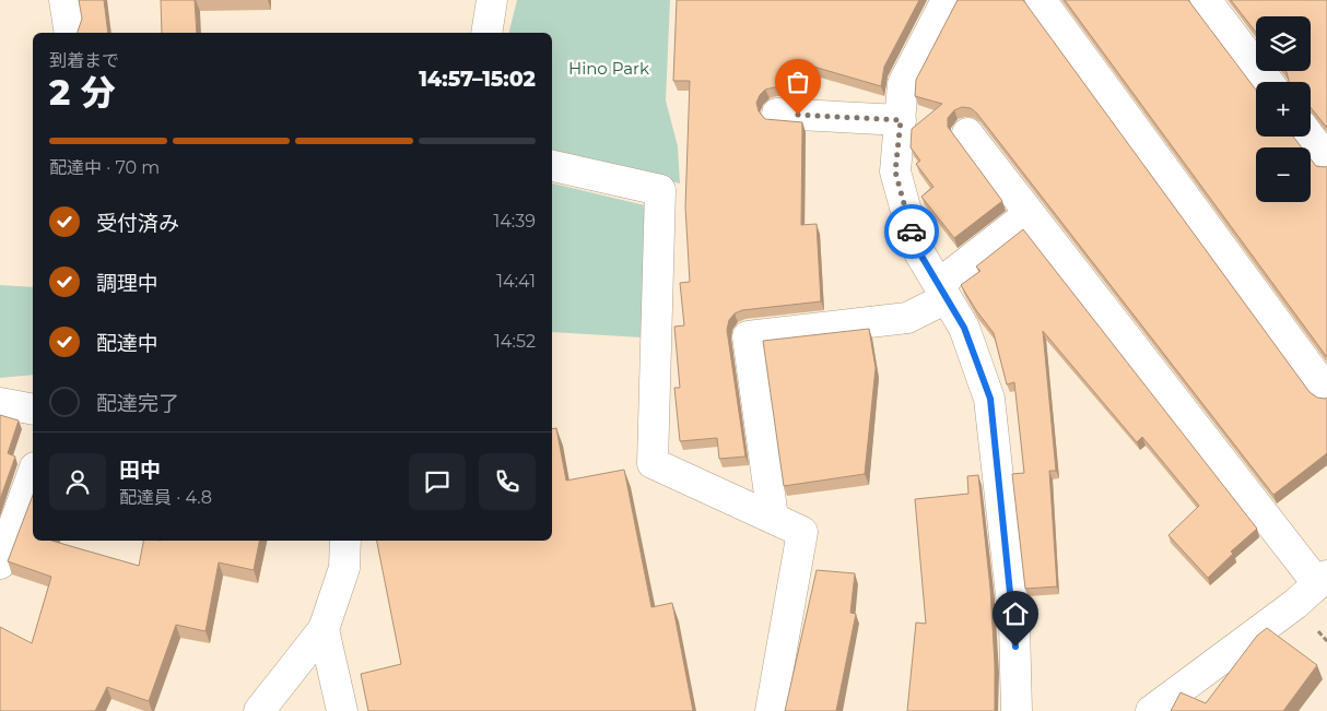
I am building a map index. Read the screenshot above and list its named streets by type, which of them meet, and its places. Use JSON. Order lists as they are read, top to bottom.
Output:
{
  "parks": ["Hino Park"],
  "page": {
    "map_buttons": ["+", "−"],
    "heading": ["2 分", "到着まで", "14:57–15:02"],
    "panel": ["田中", "配達員 · 4.8"],
    "bar": "配達中 · 70 m",
    "list": [
      ["受付済み", "14:39"],
      ["調理中", "14:41"],
      ["配達中", "14:52"],
      "配達完了"
    ]
  }
}
